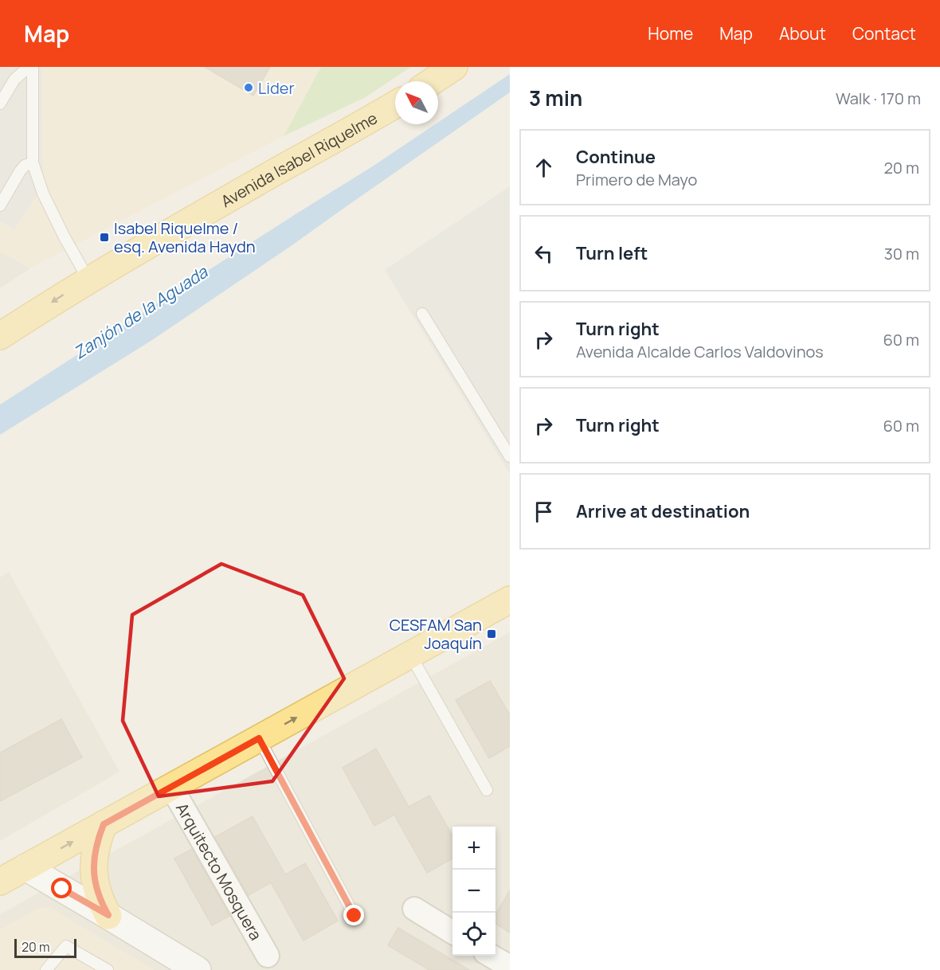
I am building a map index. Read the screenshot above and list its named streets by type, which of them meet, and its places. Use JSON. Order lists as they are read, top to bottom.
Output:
{
  "streets": {
    "main road": ["Avenida Isabel Riquelme"],
    "street": ["Arquitecto Mosquera"]
  },
  "water": ["Zanjón de la Aguada"],
  "places": {
    "other": ["Lider"],
    "transit": ["Isabel Riquelme / esq. Avenida Haydn", "CESFAM San Joaquín"]
  },
  "scale_bar": "20 m",
  "north": "top left",
  "page": {
    "header": "Map",
    "nav": [
      "Home",
      "Map",
      "About",
      "Contact"
    ],
    "heading": ["3 min", "Walk · 170 m"],
    "list": [
      ["Continue", "Primero de Mayo", "20 m"],
      ["Turn left", "30 m"],
      ["Turn right", "Avenida Alcalde Carlos Valdovinos", "60 m"],
      ["Turn right", "60 m"],
      "Arrive at destination"
    ],
    "map_buttons": ["+", "−"],
    "scale": "20 m"
  }
}
